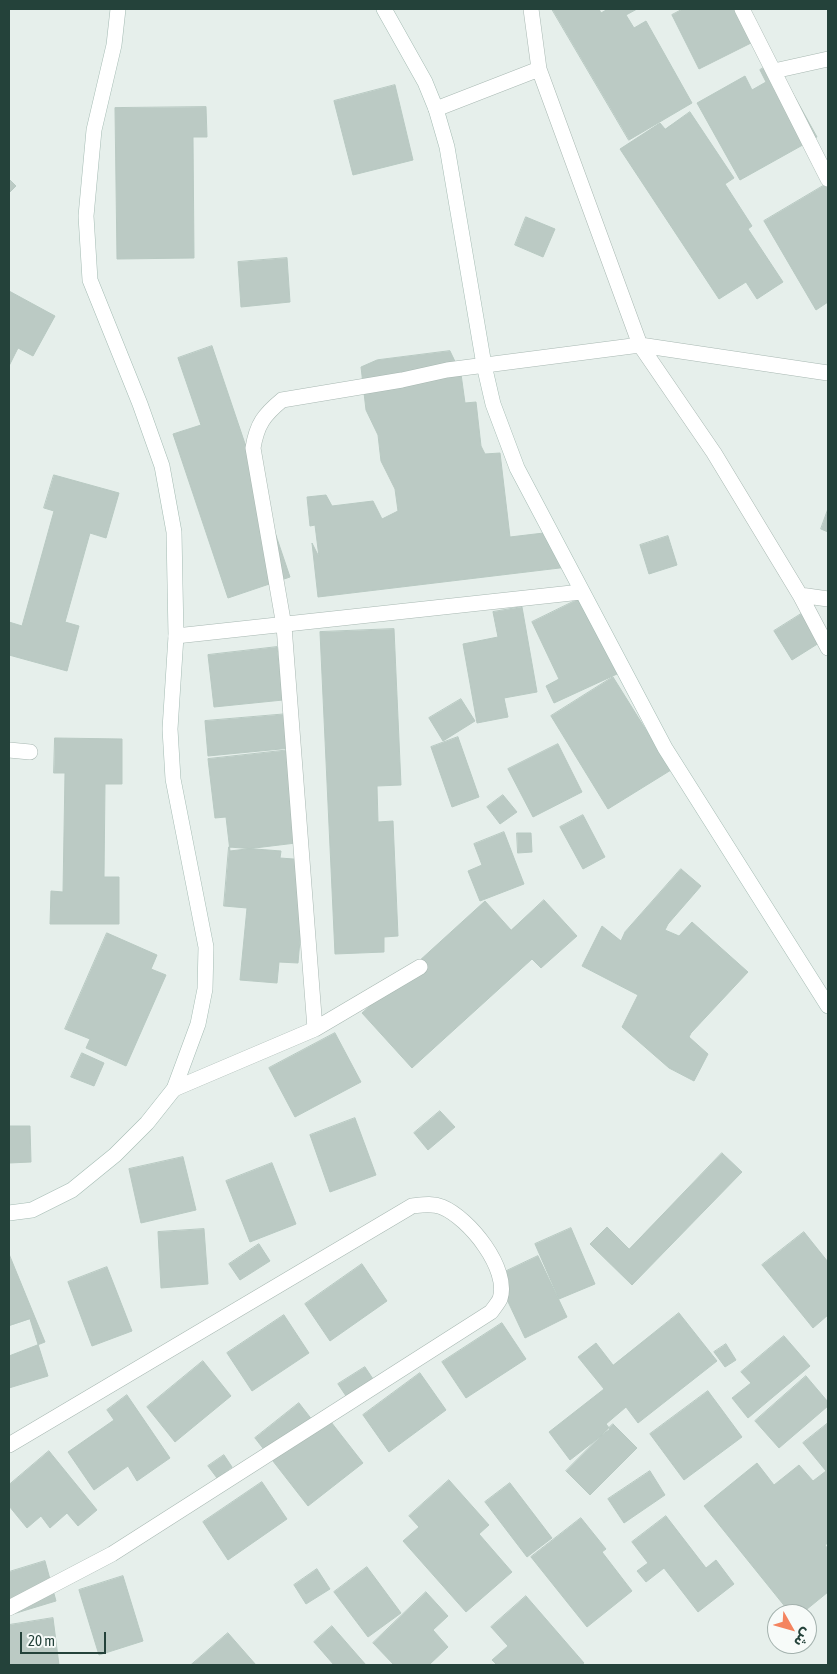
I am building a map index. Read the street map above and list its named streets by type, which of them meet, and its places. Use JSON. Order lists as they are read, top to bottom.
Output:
{
  "scale_bar": "20 m",
  "north": "bottom right"
}
